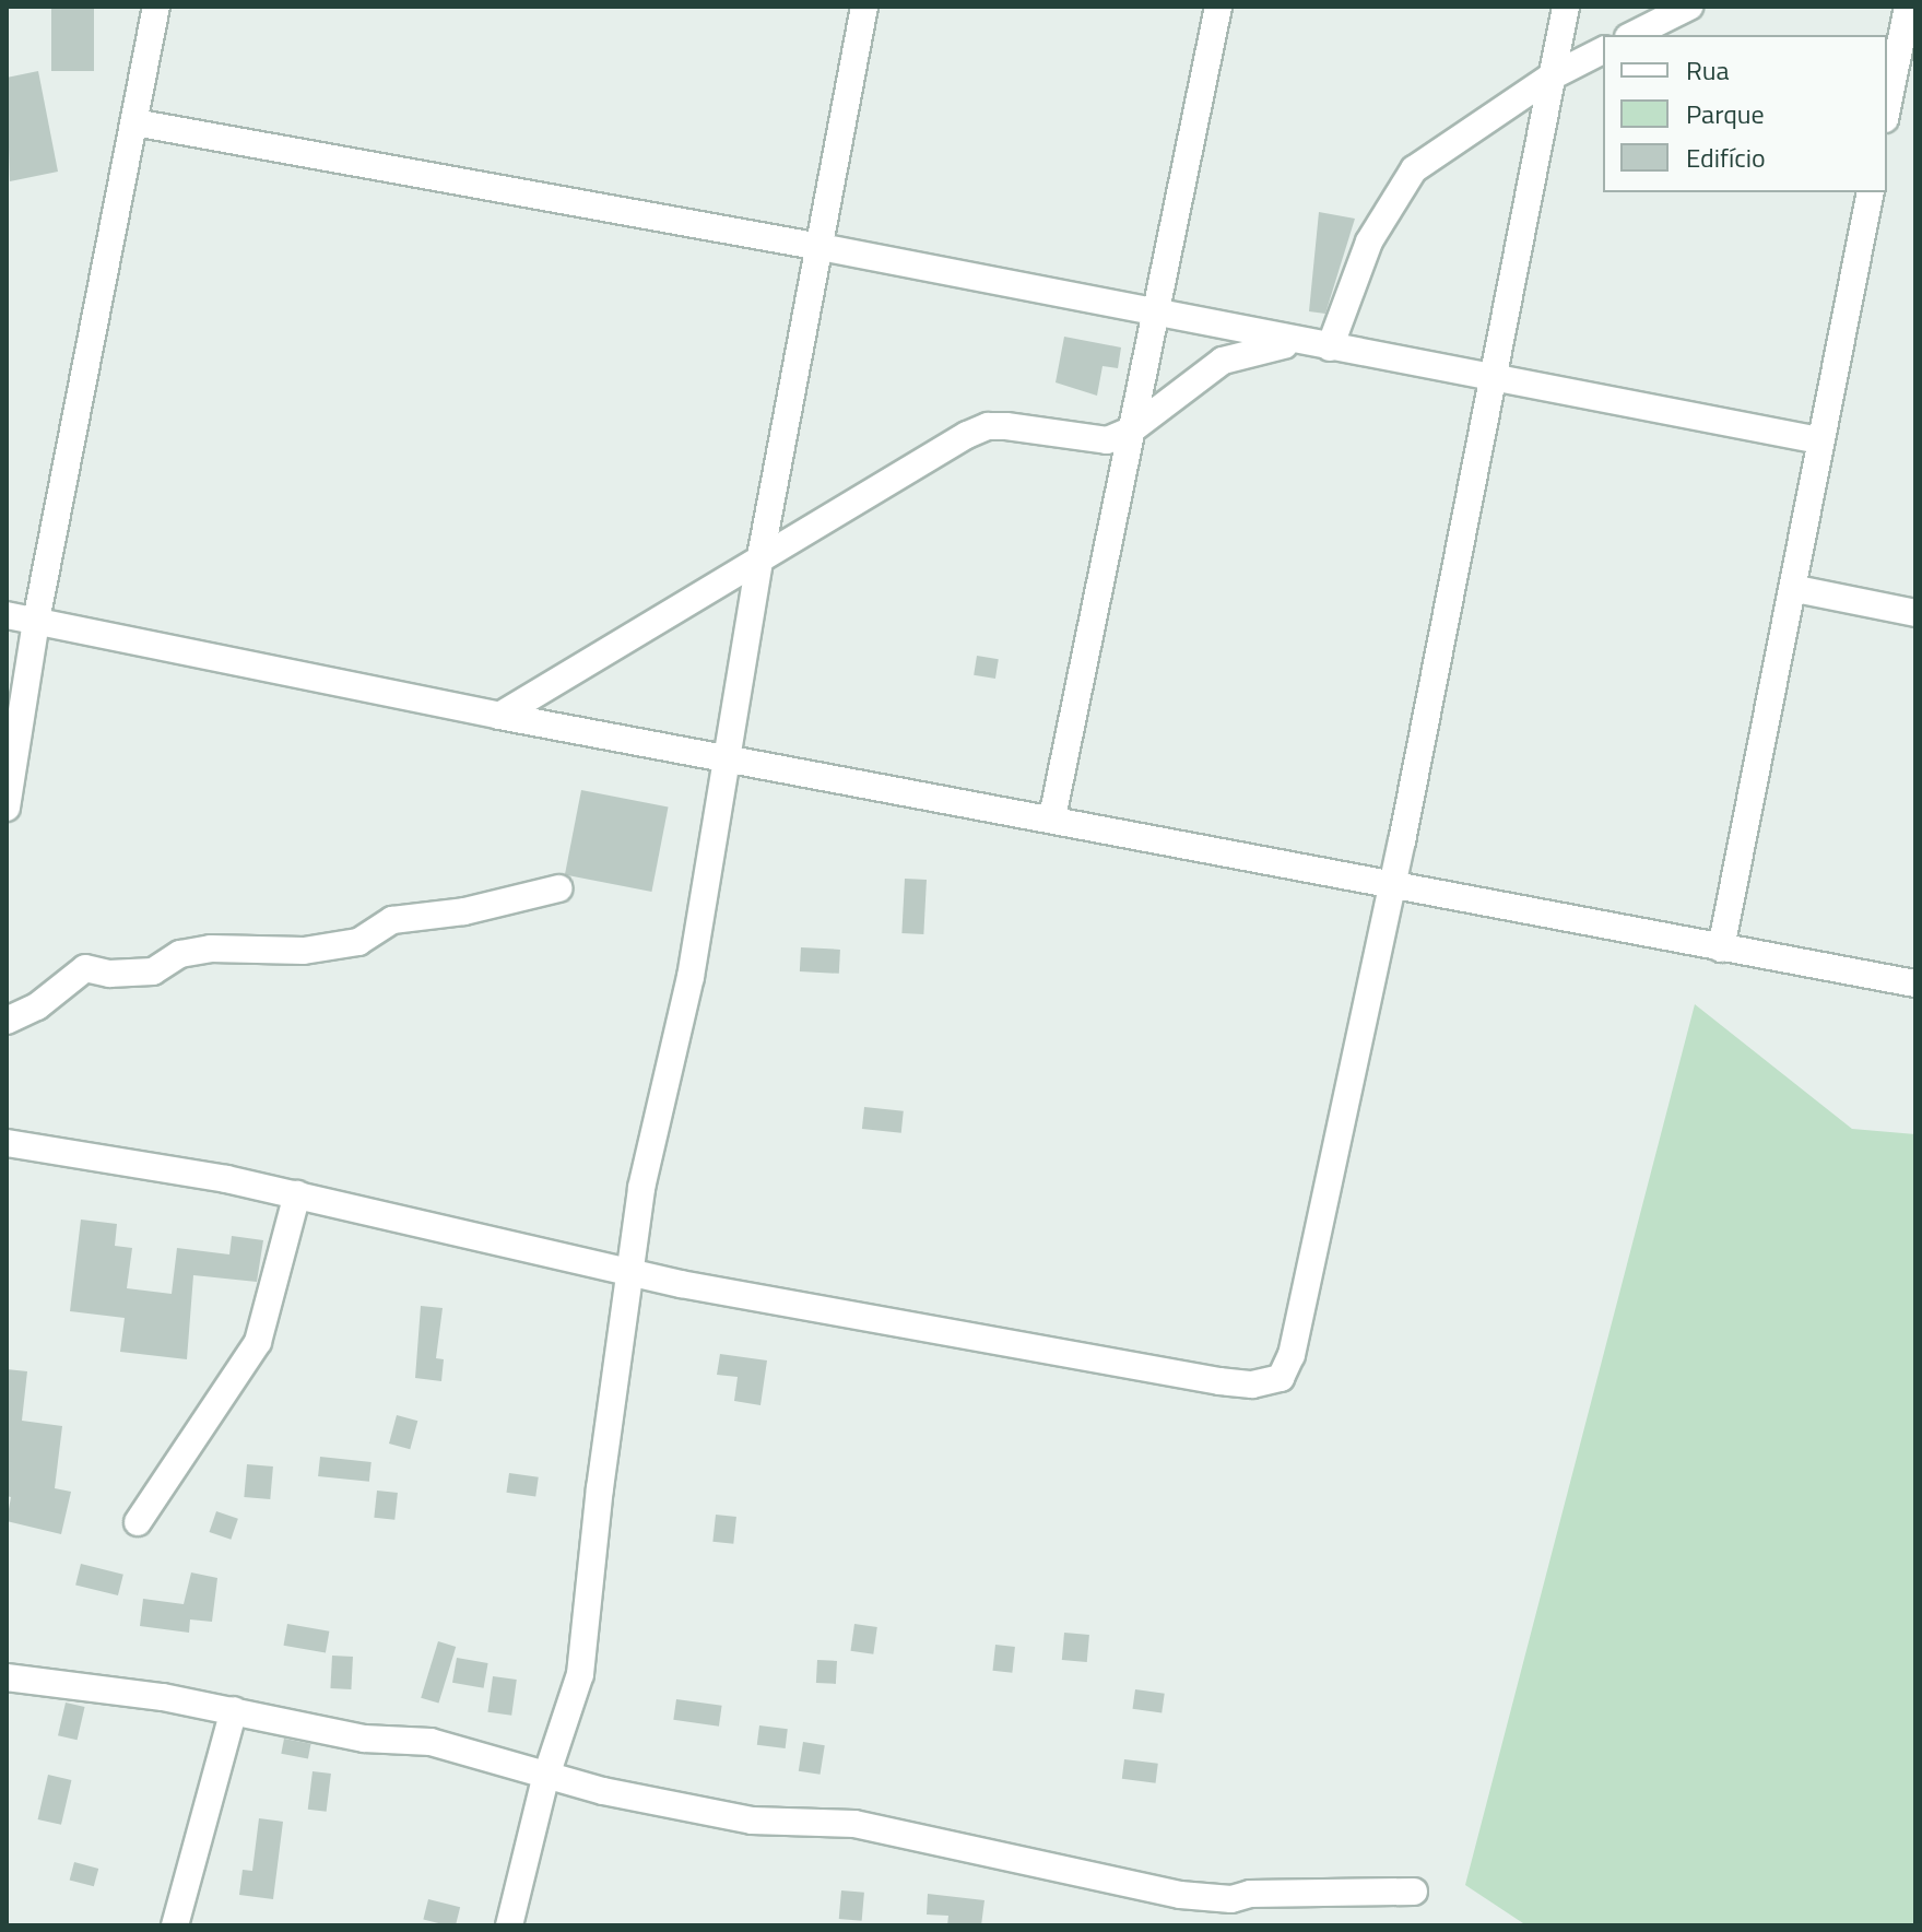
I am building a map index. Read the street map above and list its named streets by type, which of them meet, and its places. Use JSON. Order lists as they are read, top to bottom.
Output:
{
  "legend": ["Rua", "Parque", "Edifício"]
}
